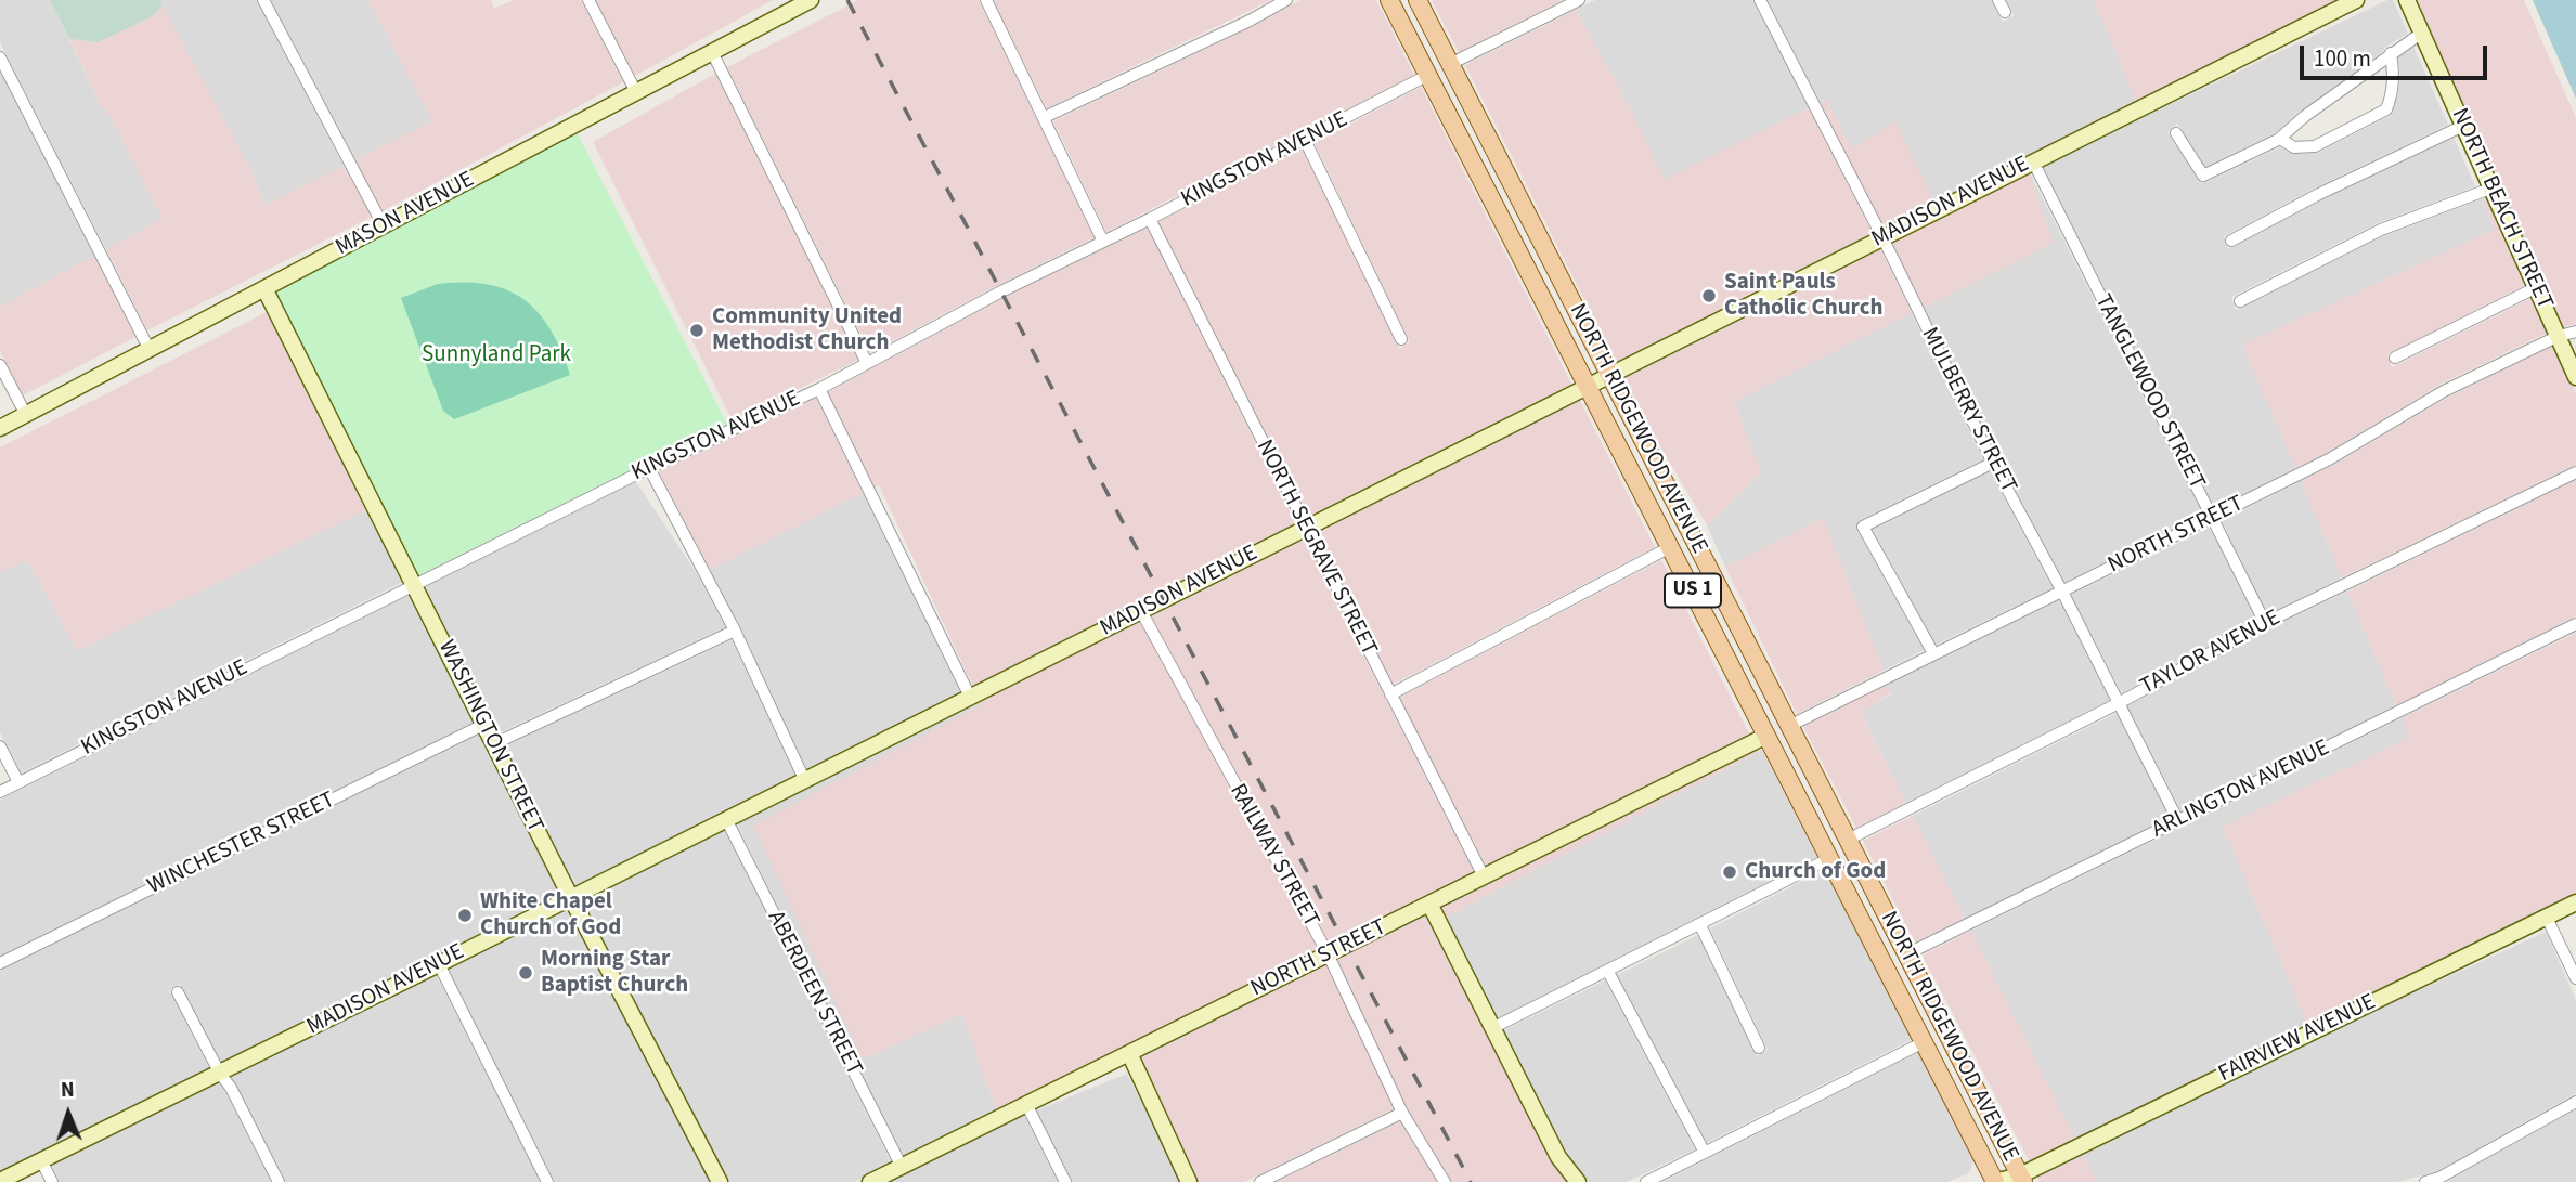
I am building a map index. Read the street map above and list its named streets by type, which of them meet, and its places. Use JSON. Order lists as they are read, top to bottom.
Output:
{
  "streets": {
    "main road": ["NORTH RIDGEWOOD AVENUE", "US 1"],
    "street": [
      "KINGSTON AVENUE",
      "MADISON AVENUE",
      "NORTH BEACH STREET",
      "MASON AVENUE",
      "TANGLEWOOD STREET",
      "MULBERRY STREET",
      "NORTH STREET",
      "NORTH SEGRAVE STREET",
      "TAYLOR AVENUE",
      "WASHINGTON STREET",
      "ARLINGTON AVENUE",
      "WINCHESTER STREET",
      "RAILWAY STREET",
      "ABERDEEN STREET",
      "FAIRVIEW AVENUE"
    ]
  },
  "crossings": [
    ["KINGSTON AVENUE", "NORTH RIDGEWOOD AVENUE"],
    ["KINGSTON AVENUE", "NORTH SEGRAVE STREET"],
    ["KINGSTON AVENUE", "WASHINGTON STREET"],
    ["MADISON AVENUE", "TANGLEWOOD STREET"],
    ["MADISON AVENUE", "MULBERRY STREET"],
    ["MADISON AVENUE", "NORTH RIDGEWOOD AVENUE"],
    ["MADISON AVENUE", "NORTH SEGRAVE STREET"],
    ["MADISON AVENUE", "WASHINGTON STREET"],
    ["MADISON AVENUE", "RAILWAY STREET"],
    ["MADISON AVENUE", "ABERDEEN STREET"],
    ["NORTH BEACH STREET", "NORTH STREET"],
    ["MASON AVENUE", "WASHINGTON STREET"],
    ["TANGLEWOOD STREET", "NORTH STREET"],
    ["TANGLEWOOD STREET", "TAYLOR AVENUE"],
    ["MULBERRY STREET", "NORTH STREET"],
    ["MULBERRY STREET", "TAYLOR AVENUE"],
    ["MULBERRY STREET", "ARLINGTON AVENUE"],
    ["NORTH RIDGEWOOD AVENUE", "NORTH STREET"],
    ["NORTH RIDGEWOOD AVENUE", "TAYLOR AVENUE"],
    ["NORTH RIDGEWOOD AVENUE", "ARLINGTON AVENUE"],
    ["NORTH RIDGEWOOD AVENUE", "FAIRVIEW AVENUE"],
    ["NORTH STREET", "NORTH SEGRAVE STREET"],
    ["NORTH STREET", "RAILWAY STREET"],
    ["NORTH STREET", "ABERDEEN STREET"],
    ["WASHINGTON STREET", "WINCHESTER STREET"]
  ],
  "parks": ["Sunnyland Park"],
  "places": [
    "Saint Pauls Catholic Church",
    "Community United Methodist Church",
    "Church of God",
    "White Chapel Church of God",
    "Morning Star Baptist Church"
  ],
  "scale_bar": "100 m",
  "north": "top"
}
